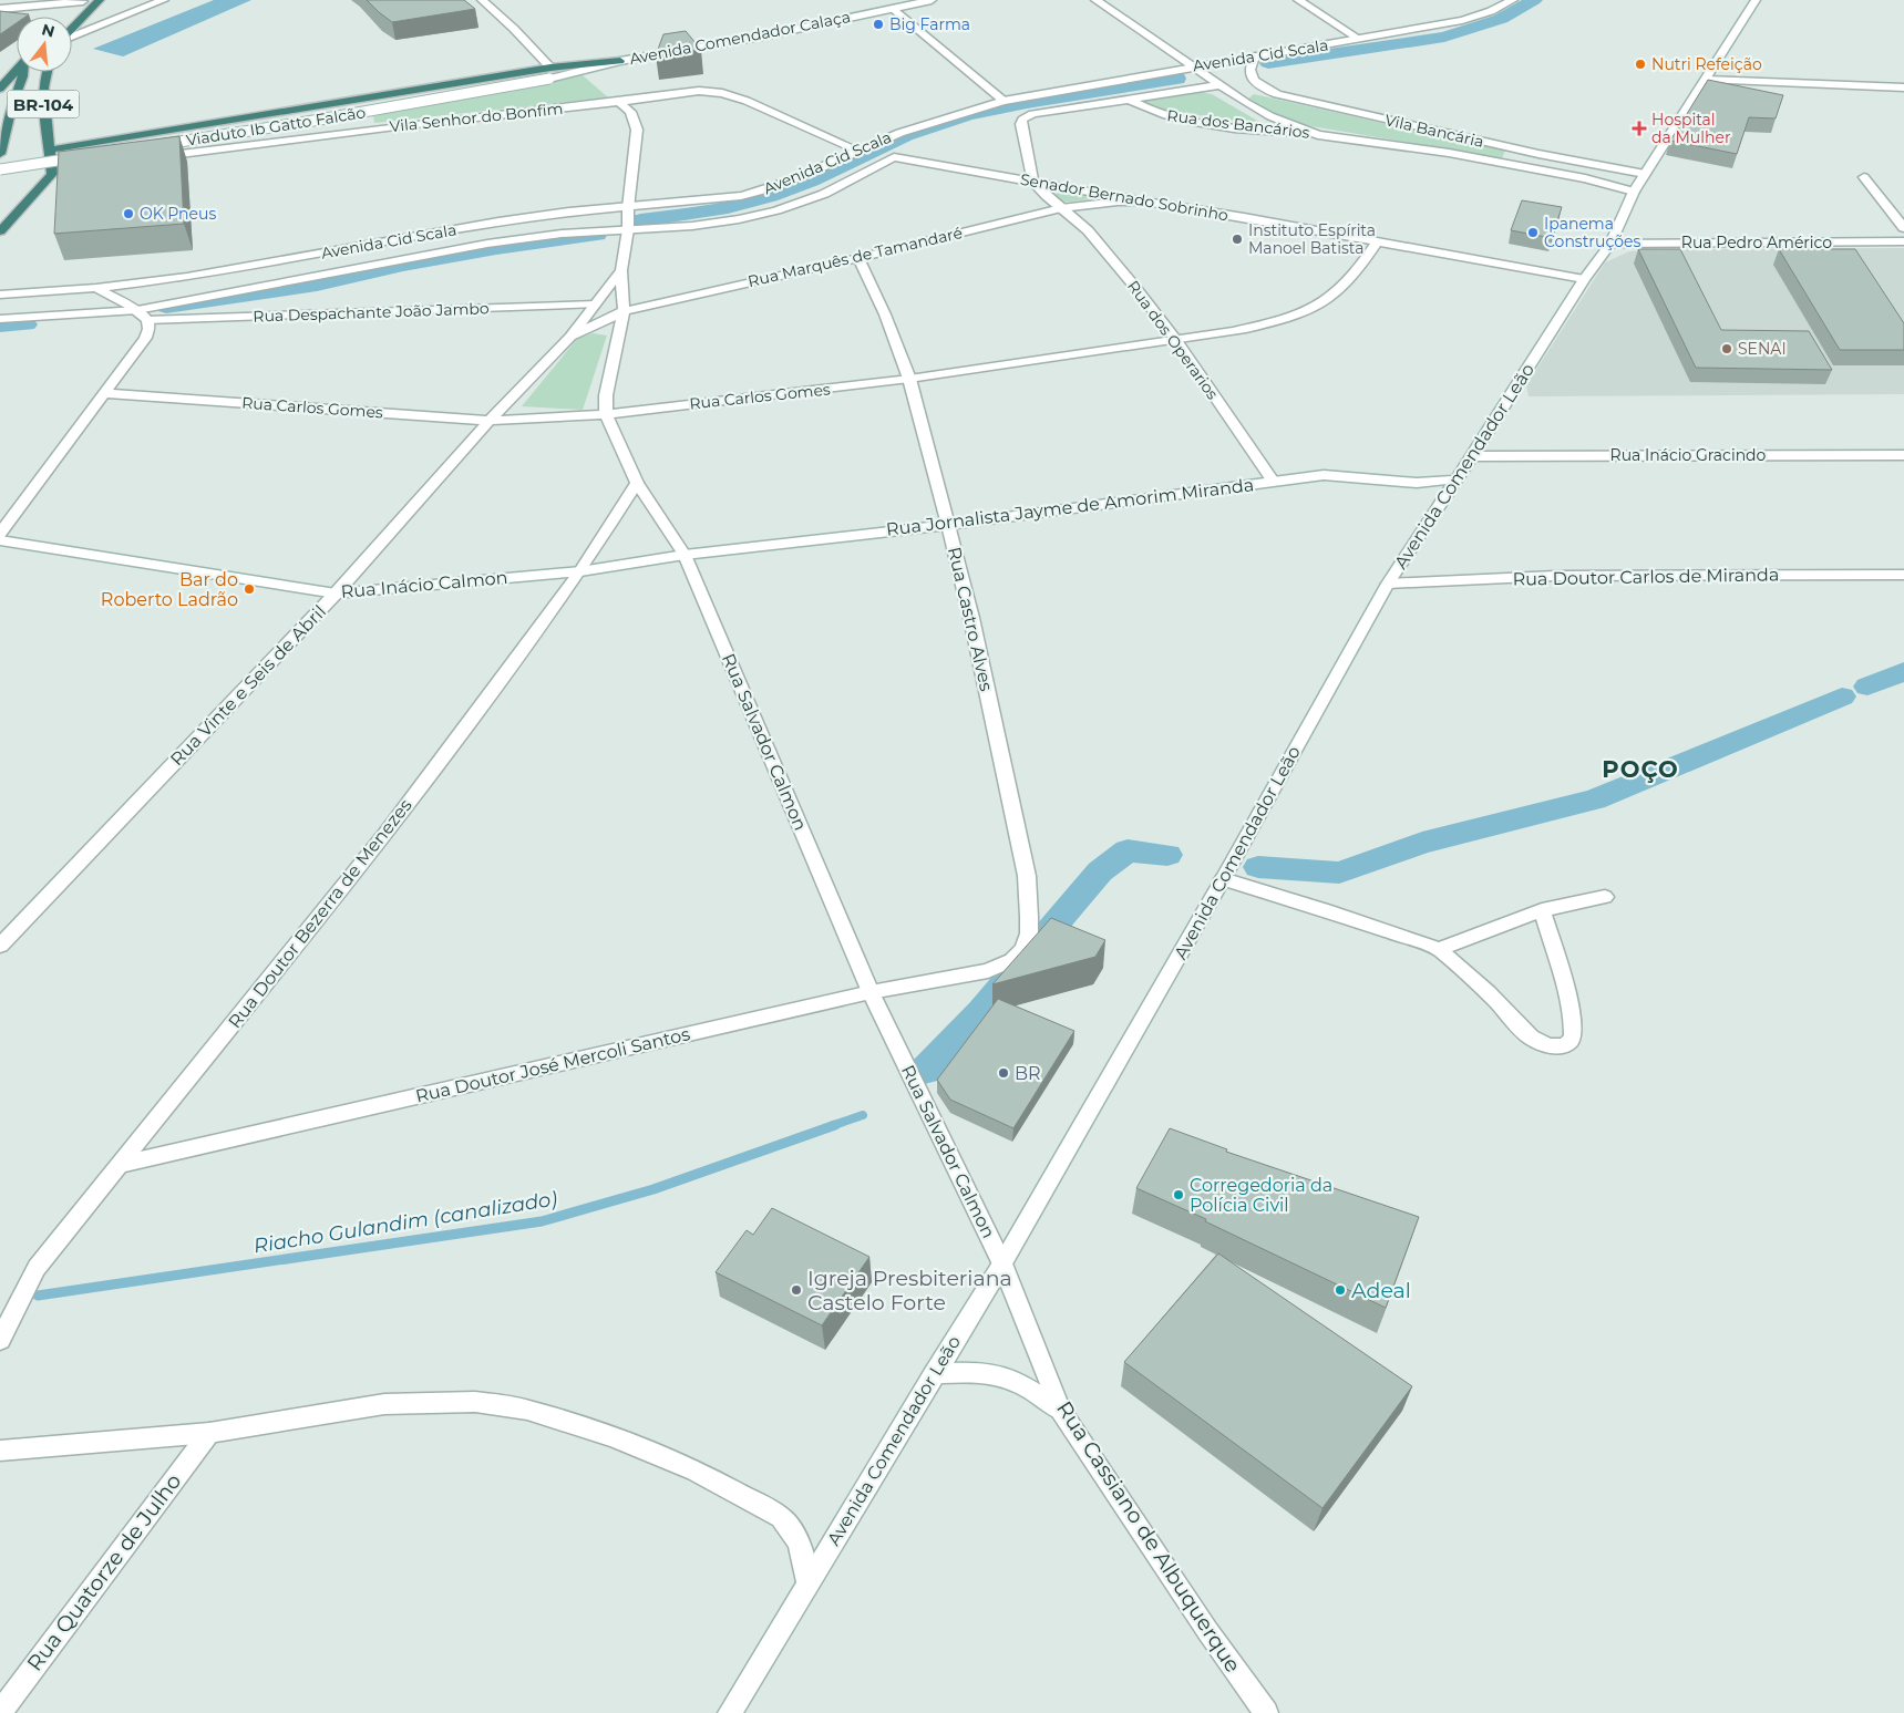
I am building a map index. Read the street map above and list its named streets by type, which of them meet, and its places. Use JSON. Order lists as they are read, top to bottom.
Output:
{
  "streets": {
    "highway": ["BR-104"],
    "street": [
      "Avenida Comendador Calaça",
      "Avenida Cid Scala",
      "Vila Senhor do Bonfim",
      "Rua dos Bancários",
      "Viaduto Ib Gatto Falcão",
      "Vila Bancária",
      "Senador Bernado Sobrinho",
      "Rua Pedro Américo",
      "Rua Marquês de Tamandaré",
      "Rua Despachante João Jambo",
      "Rua dos Operarios",
      "Rua Carlos Gomes",
      "Rua Inácio Gracindo",
      "Avenida Comendador Leão",
      "Rua Jornalista Jayme de Amorim Miranda",
      "Rua Doutor Carlos de Miranda",
      "Rua Inácio Calmon",
      "Rua Castro Alves",
      "Rua Vinte e Seis de Abril",
      "Rua Salvador Calmon",
      "Rua Doutor Bezerra de Menezes",
      "Rua Doutor José Mercoli Santos",
      "Rua Cassiano de Albuquerque",
      "Rua Quatorze de Julho"
    ]
  },
  "crossings": [
    ["Avenida Cid Scala", "Vila Senhor do Bonfim"],
    ["Avenida Cid Scala", "Rua dos Bancários"],
    ["Avenida Cid Scala", "Vila Bancária"],
    ["Avenida Cid Scala", "Senador Bernado Sobrinho"],
    ["Avenida Cid Scala", "Rua Despachante João Jambo"],
    ["Avenida Cid Scala", "Rua dos Operarios"],
    ["Avenida Cid Scala", "Rua Salvador Calmon"],
    ["Vila Senhor do Bonfim", "Rua Salvador Calmon"],
    ["Rua dos Bancários", "Avenida Comendador Leão"],
    ["Vila Bancária", "Avenida Comendador Leão"],
    ["Senador Bernado Sobrinho", "Rua Marquês de Tamandaré"],
    ["Senador Bernado Sobrinho", "Rua dos Operarios"],
    ["Senador Bernado Sobrinho", "Rua Carlos Gomes"],
    ["Senador Bernado Sobrinho", "Avenida Comendador Leão"],
    ["Rua Pedro Américo", "Avenida Comendador Leão"],
    ["Rua Marquês de Tamandaré", "Rua dos Operarios"],
    ["Rua Marquês de Tamandaré", "Rua Castro Alves"],
    ["Rua Marquês de Tamandaré", "Rua Vinte e Seis de Abril"],
    ["Rua Marquês de Tamandaré", "Rua Salvador Calmon"],
    ["Rua Despachante João Jambo", "Rua Vinte e Seis de Abril"],
    ["Rua dos Operarios", "Rua Carlos Gomes"],
    ["Rua dos Operarios", "Rua Jornalista Jayme de Amorim Miranda"],
    ["Rua Carlos Gomes", "Rua Castro Alves"],
    ["Rua Carlos Gomes", "Rua Vinte e Seis de Abril"],
    ["Rua Carlos Gomes", "Rua Salvador Calmon"],
    ["Rua Inácio Gracindo", "Avenida Comendador Leão"],
    ["Avenida Comendador Leão", "Rua Jornalista Jayme de Amorim Miranda"],
    ["Avenida Comendador Leão", "Rua Doutor Carlos de Miranda"],
    ["Avenida Comendador Leão", "Rua Salvador Calmon"],
    ["Avenida Comendador Leão", "Rua Cassiano de Albuquerque"],
    ["Rua Jornalista Jayme de Amorim Miranda", "Rua Inácio Calmon"],
    ["Rua Jornalista Jayme de Amorim Miranda", "Rua Castro Alves"],
    ["Rua Jornalista Jayme de Amorim Miranda", "Rua Salvador Calmon"],
    ["Rua Inácio Calmon", "Rua Vinte e Seis de Abril"],
    ["Rua Inácio Calmon", "Rua Salvador Calmon"],
    ["Rua Inácio Calmon", "Rua Doutor Bezerra de Menezes"],
    ["Rua Castro Alves", "Rua Doutor José Mercoli Santos"],
    ["Rua Vinte e Seis de Abril", "Rua Salvador Calmon"],
    ["Rua Salvador Calmon", "Rua Doutor Bezerra de Menezes"],
    ["Rua Salvador Calmon", "Rua Doutor José Mercoli Santos"],
    ["Rua Salvador Calmon", "Rua Cassiano de Albuquerque"],
    ["Rua Doutor Bezerra de Menezes", "Rua Doutor José Mercoli Santos"]
  ],
  "districts": ["POÇO"],
  "water": ["Riacho Gulandim (canalizado)"],
  "places": {
    "other": [
      "Big Farma",
      "Nutri Refeição",
      "OK Pneus",
      "Ipanema Construções",
      "Instituto Espírita Manoel Batista",
      "SENAI",
      "Bar do Roberto Ladrão",
      "BR",
      "Corregedoria da Polícia Civil",
      "Igreja Presbiteriana Castelo Forte",
      "Adeal"
    ],
    "health": ["Hospital da Mulher"]
  },
  "north": "top"
}
